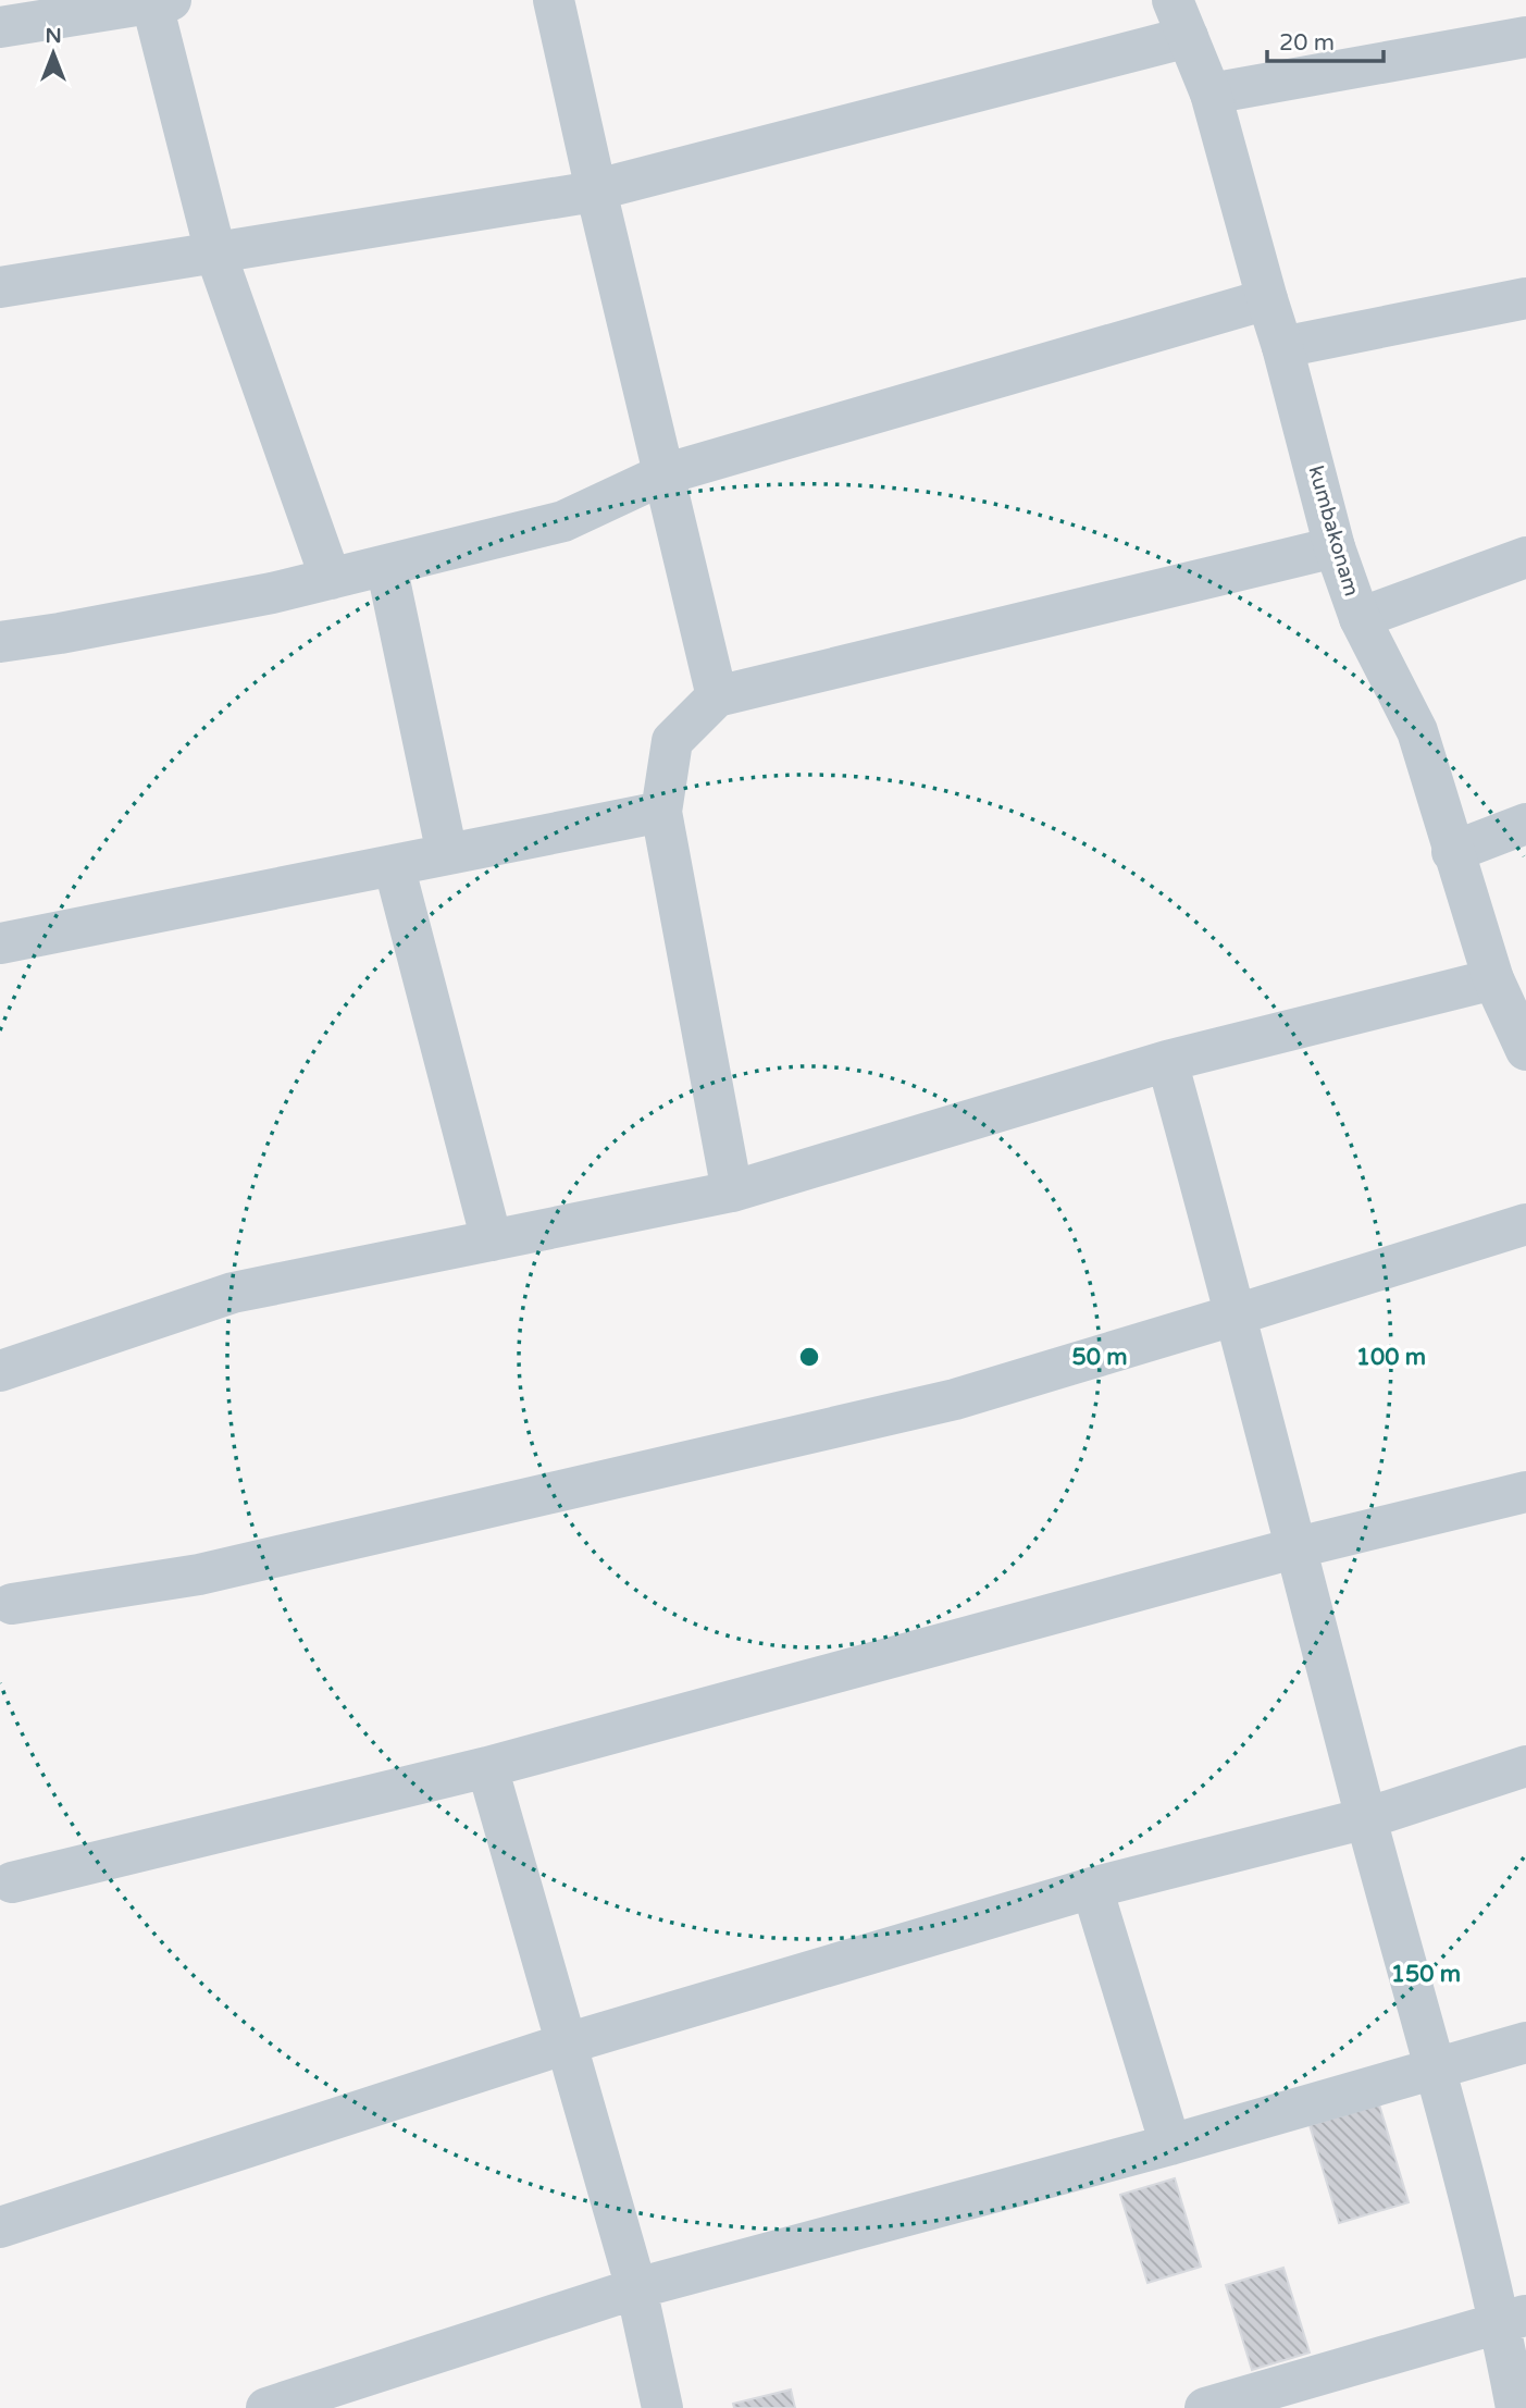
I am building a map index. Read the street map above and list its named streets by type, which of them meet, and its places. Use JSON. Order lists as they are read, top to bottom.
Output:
{
  "streets": {
    "street": ["kumbakonam"]
  },
  "scale_bar": "20 m",
  "north": "top",
  "rings": ["50 m", "100 m", "150 m"]
}
